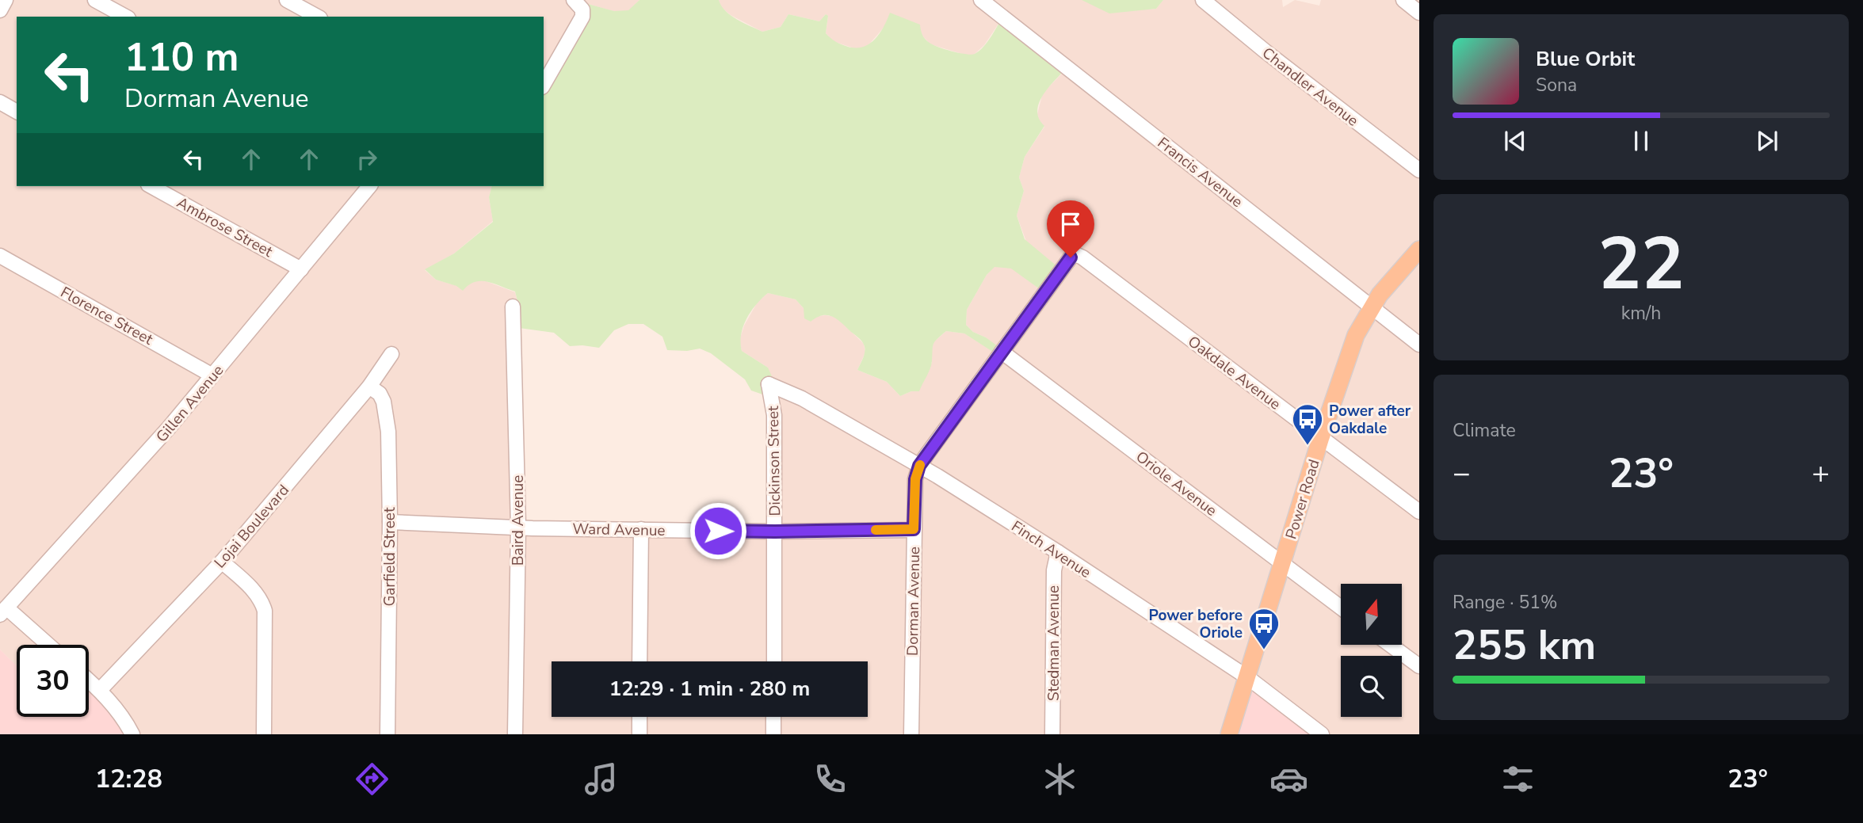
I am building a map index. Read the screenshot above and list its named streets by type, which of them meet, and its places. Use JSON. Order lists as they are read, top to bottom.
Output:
{
  "streets": {
    "main road": ["Power Road"],
    "street": [
      "Chandler Avenue",
      "Francis Avenue",
      "Ambrose Street",
      "Florence Street",
      "Oakdale Avenue",
      "Gillen Avenue",
      "Dickinson Street",
      "Oriole Avenue",
      "Baird Avenue",
      "Lojai Boulevard",
      "Ward Avenue",
      "Finch Avenue",
      "Garfield Street",
      "Dorman Avenue",
      "Stedman Avenue"
    ]
  },
  "crossings": [
    ["Francis Avenue", "Power Road"],
    ["Ambrose Street", "Gillen Avenue"],
    ["Florence Street", "Gillen Avenue"],
    ["Oakdale Avenue", "Power Road"],
    ["Oakdale Avenue", "Dorman Avenue"],
    ["Dickinson Street", "Ward Avenue"],
    ["Dickinson Street", "Finch Avenue"],
    ["Oriole Avenue", "Power Road"],
    ["Oriole Avenue", "Dorman Avenue"],
    ["Power Road", "Finch Avenue"],
    ["Baird Avenue", "Ward Avenue"],
    ["Lojai Boulevard", "Garfield Street"],
    ["Ward Avenue", "Garfield Street"],
    ["Ward Avenue", "Dorman Avenue"],
    ["Finch Avenue", "Dorman Avenue"],
    ["Finch Avenue", "Stedman Avenue"]
  ],
  "places": {
    "bus stop": ["Power after Oakdale", "Power before Oriole"]
  },
  "north": "top",
  "page": {
    "turn": ["110 m", "Dorman Avenue"],
    "song": ["Blue Orbit", "Sona"],
    "tile": [
      ["22", "km/h"],
      "Climate",
      ["Range · 51%", "255 km"]
    ],
    "heat": ["−", "23°", "+"],
    "limit": "30",
    "trip": "12:29 · 1 min · 280 m",
    "tabs": ["12:28", "23°"]
  }
}
